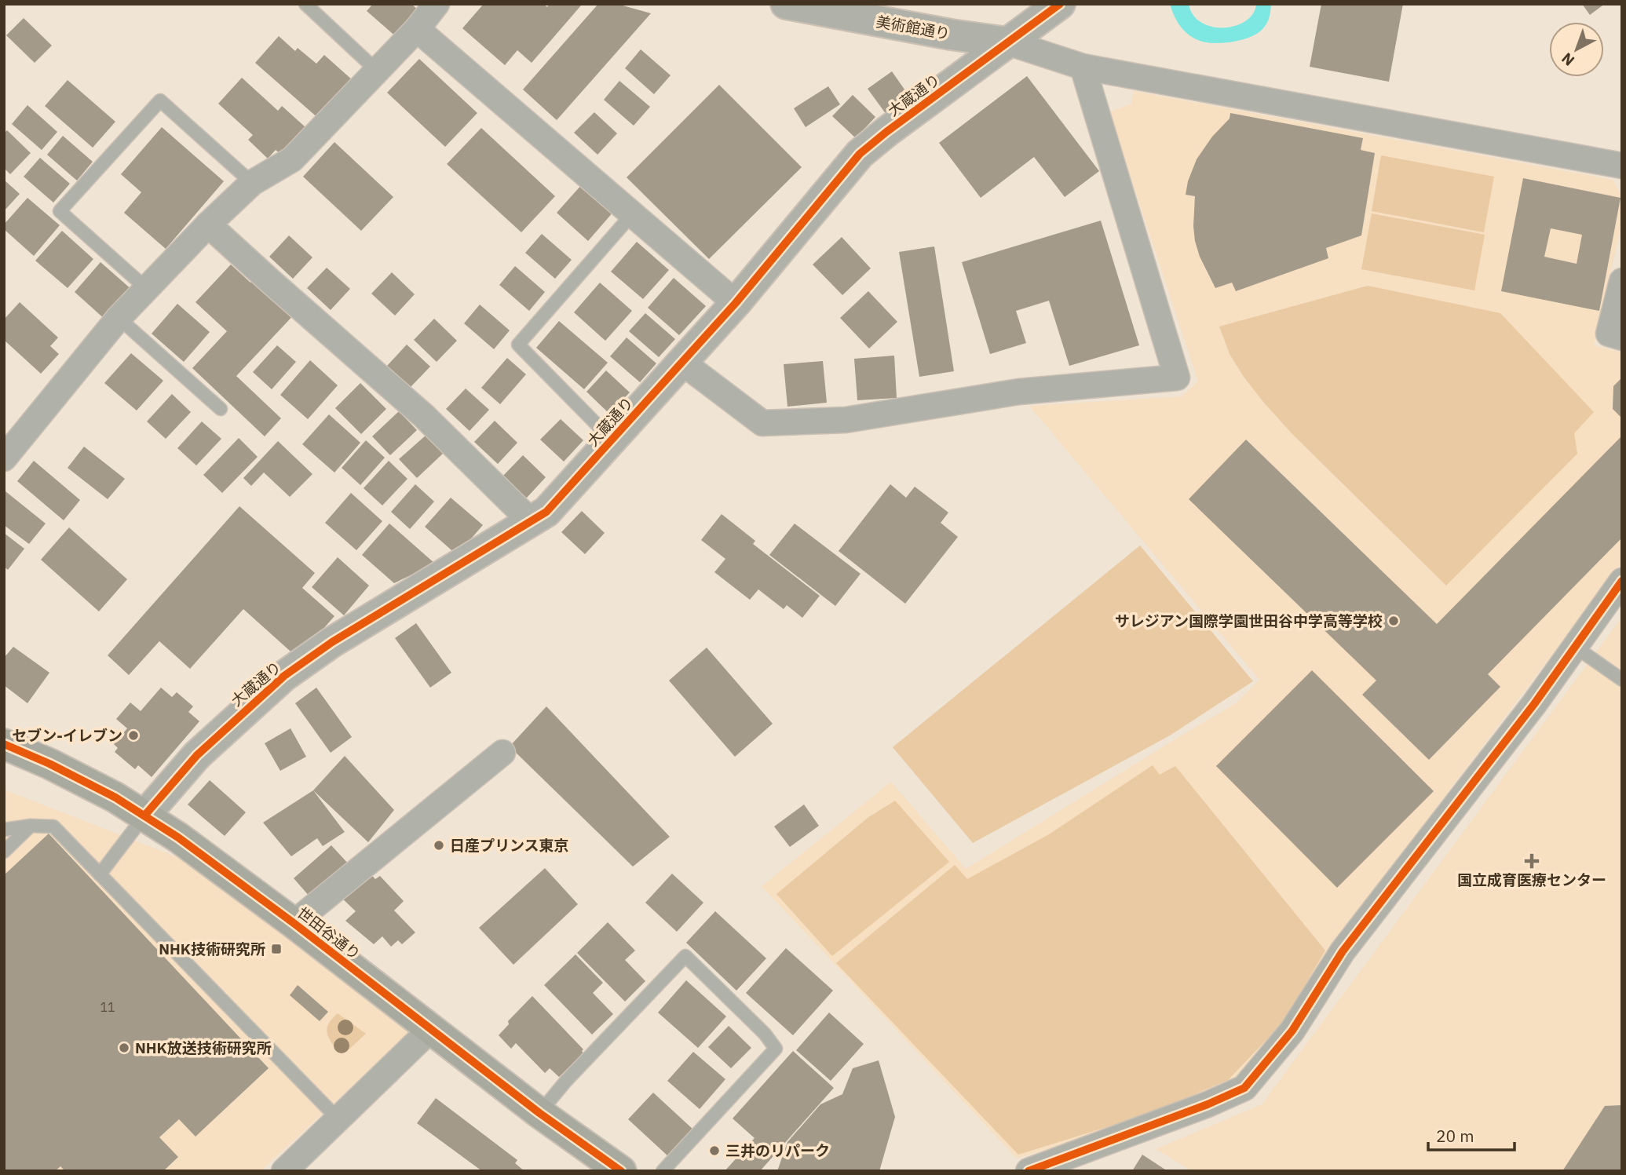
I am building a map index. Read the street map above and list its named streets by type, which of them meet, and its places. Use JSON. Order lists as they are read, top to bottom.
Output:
{
  "streets": {
    "main road": ["世田谷通り"],
    "street": ["美術館通り", "大蔵通り"]
  },
  "crossings": [
    ["美術館通り", "大蔵通り"],
    ["大蔵通り", "世田谷通り"]
  ],
  "places": {
    "other": [
      "サレジアン国際学園世田谷中学高等学校",
      "セブン-イレブン",
      "日産プリンス東京",
      "NHK放送技術研究所",
      "三井のリパーク"
    ],
    "health": ["国立成育医療センター"],
    "transit": ["NHK技術研究所"]
  },
  "house_numbers": ["11"],
  "scale_bar": "20 m",
  "north": "bottom left"
}
